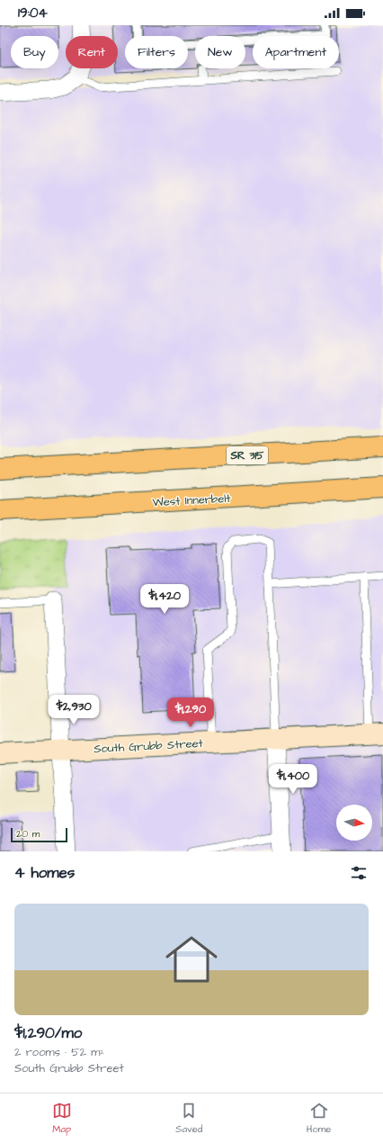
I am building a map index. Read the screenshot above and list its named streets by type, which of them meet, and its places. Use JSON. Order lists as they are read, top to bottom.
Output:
{
  "streets": {
    "highway": ["SR 315", "West Innerbelt"],
    "street": ["South Grubb Street"]
  },
  "scale_bar": "20 m",
  "north": "right",
  "page": {
    "status": "19:04",
    "chip": [
      "Buy",
      "Rent",
      "Filters",
      "New",
      "Apartment"
    ],
    "price": [
      "$1,420",
      "$2,930",
      "$1,290",
      "$1,400"
    ],
    "scale": "20 m",
    "heading": "4 homes",
    "list": [
      {
        "name": "$1,290/mo",
        "note": "2 rooms · 52 m² · South Grubb Street"
      }
    ],
    "tabs": ["Map", "Saved", "Home"]
  }
}
